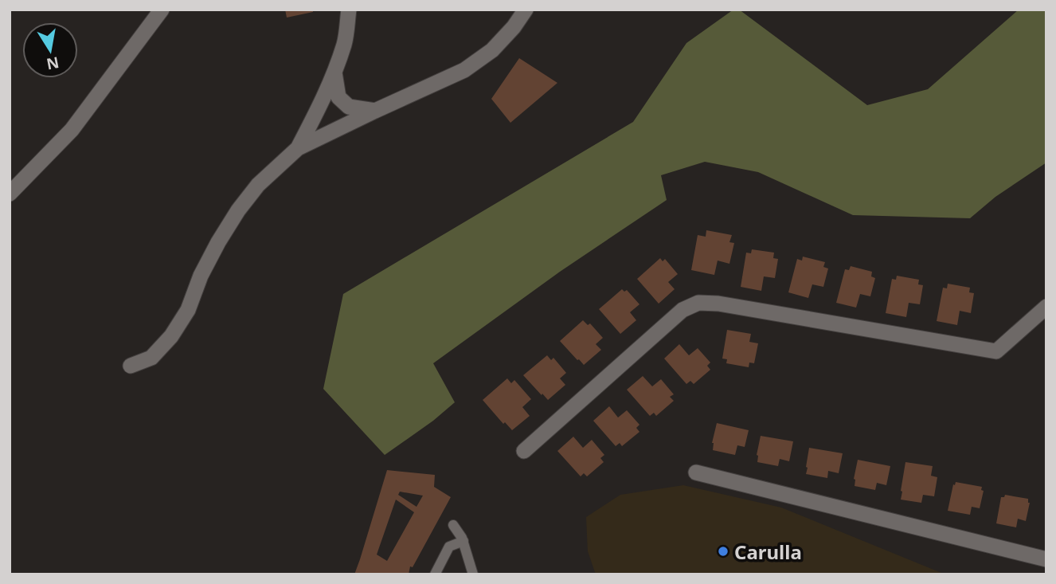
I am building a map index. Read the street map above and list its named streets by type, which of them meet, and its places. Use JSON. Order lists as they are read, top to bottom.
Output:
{
  "places": ["Carulla"],
  "north": "bottom"
}
